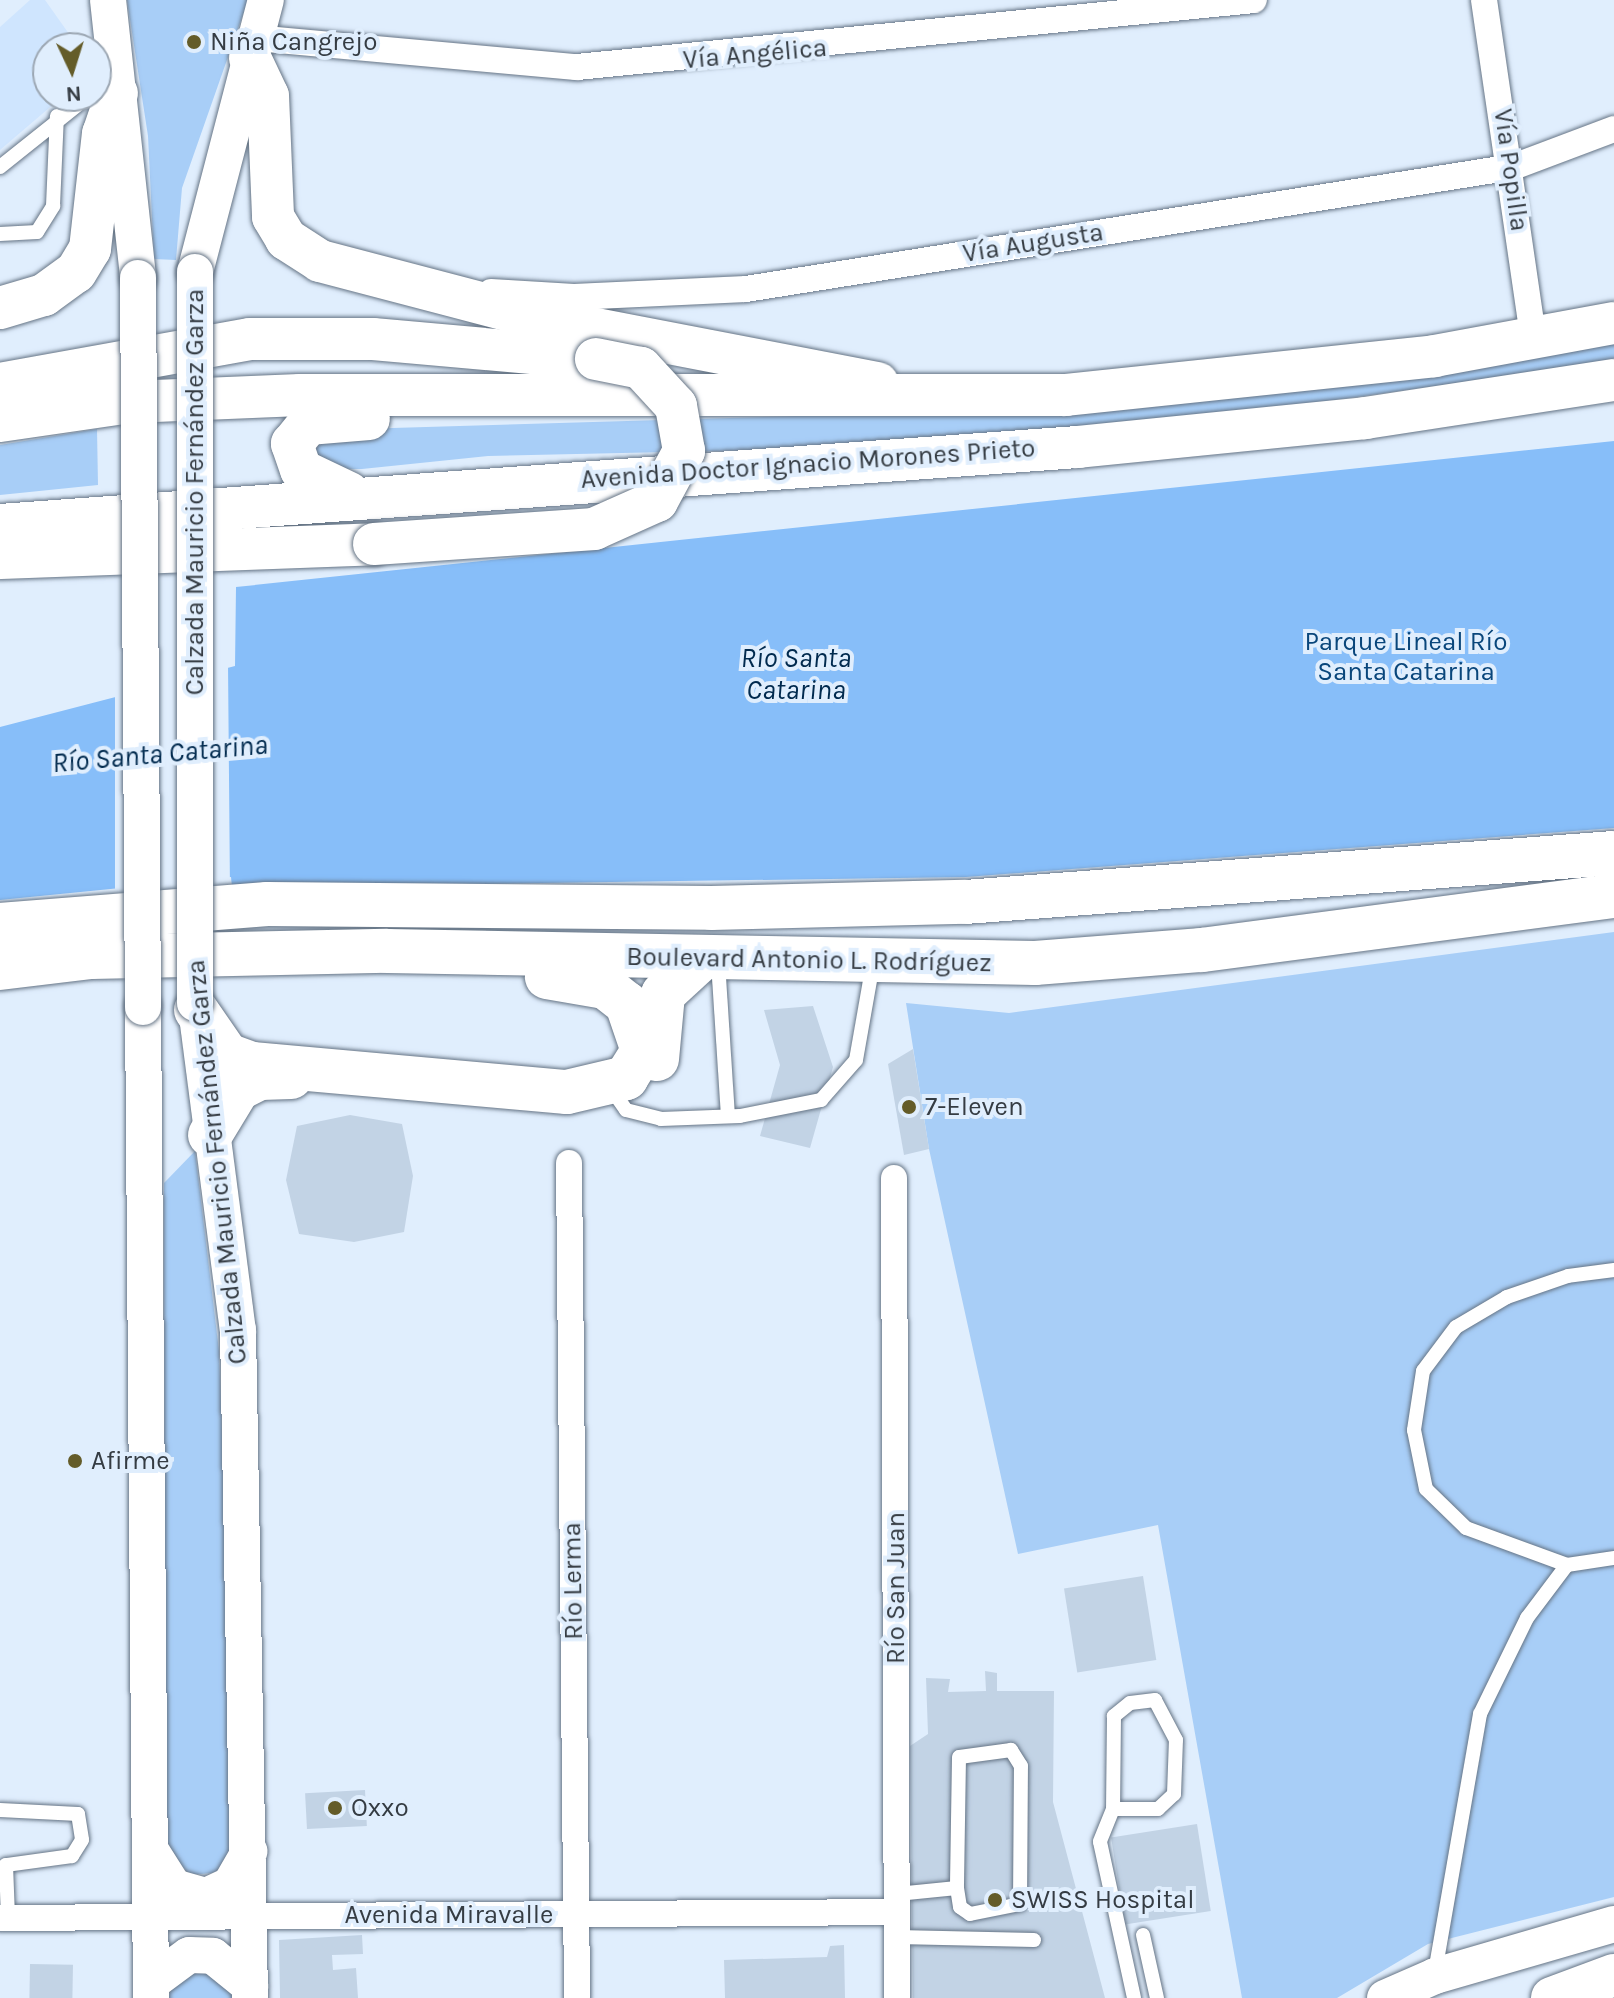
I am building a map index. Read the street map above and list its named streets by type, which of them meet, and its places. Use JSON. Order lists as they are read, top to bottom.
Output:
{
  "streets": {
    "highway": ["Boulevard Antonio L. Rodríguez"],
    "main road": ["Avenida Doctor Ignacio Morones Prieto", "Calzada Mauricio Fernández Garza"],
    "street": [
      "Vía Angélica",
      "Vía Popilla",
      "Vía Augusta",
      "Río Lerma",
      "Río San Juan",
      "Avenida Miravalle"
    ]
  },
  "crossings": [
    ["Vía Angélica", "Calzada Mauricio Fernández Garza"],
    ["Vía Popilla", "Vía Augusta"],
    ["Vía Popilla", "Avenida Doctor Ignacio Morones Prieto"],
    ["Calzada Mauricio Fernández Garza", "Avenida Miravalle"],
    ["Río Lerma", "Avenida Miravalle"],
    ["Río San Juan", "Avenida Miravalle"]
  ],
  "water": ["Río Santa Catarina"],
  "parks": ["Parque Lineal Río Santa Catarina"],
  "places": [
    "Niña Cangrejo",
    "7-Eleven",
    "Afirme",
    "Oxxo",
    "SWISS Hospital"
  ],
  "north": "bottom"
}
